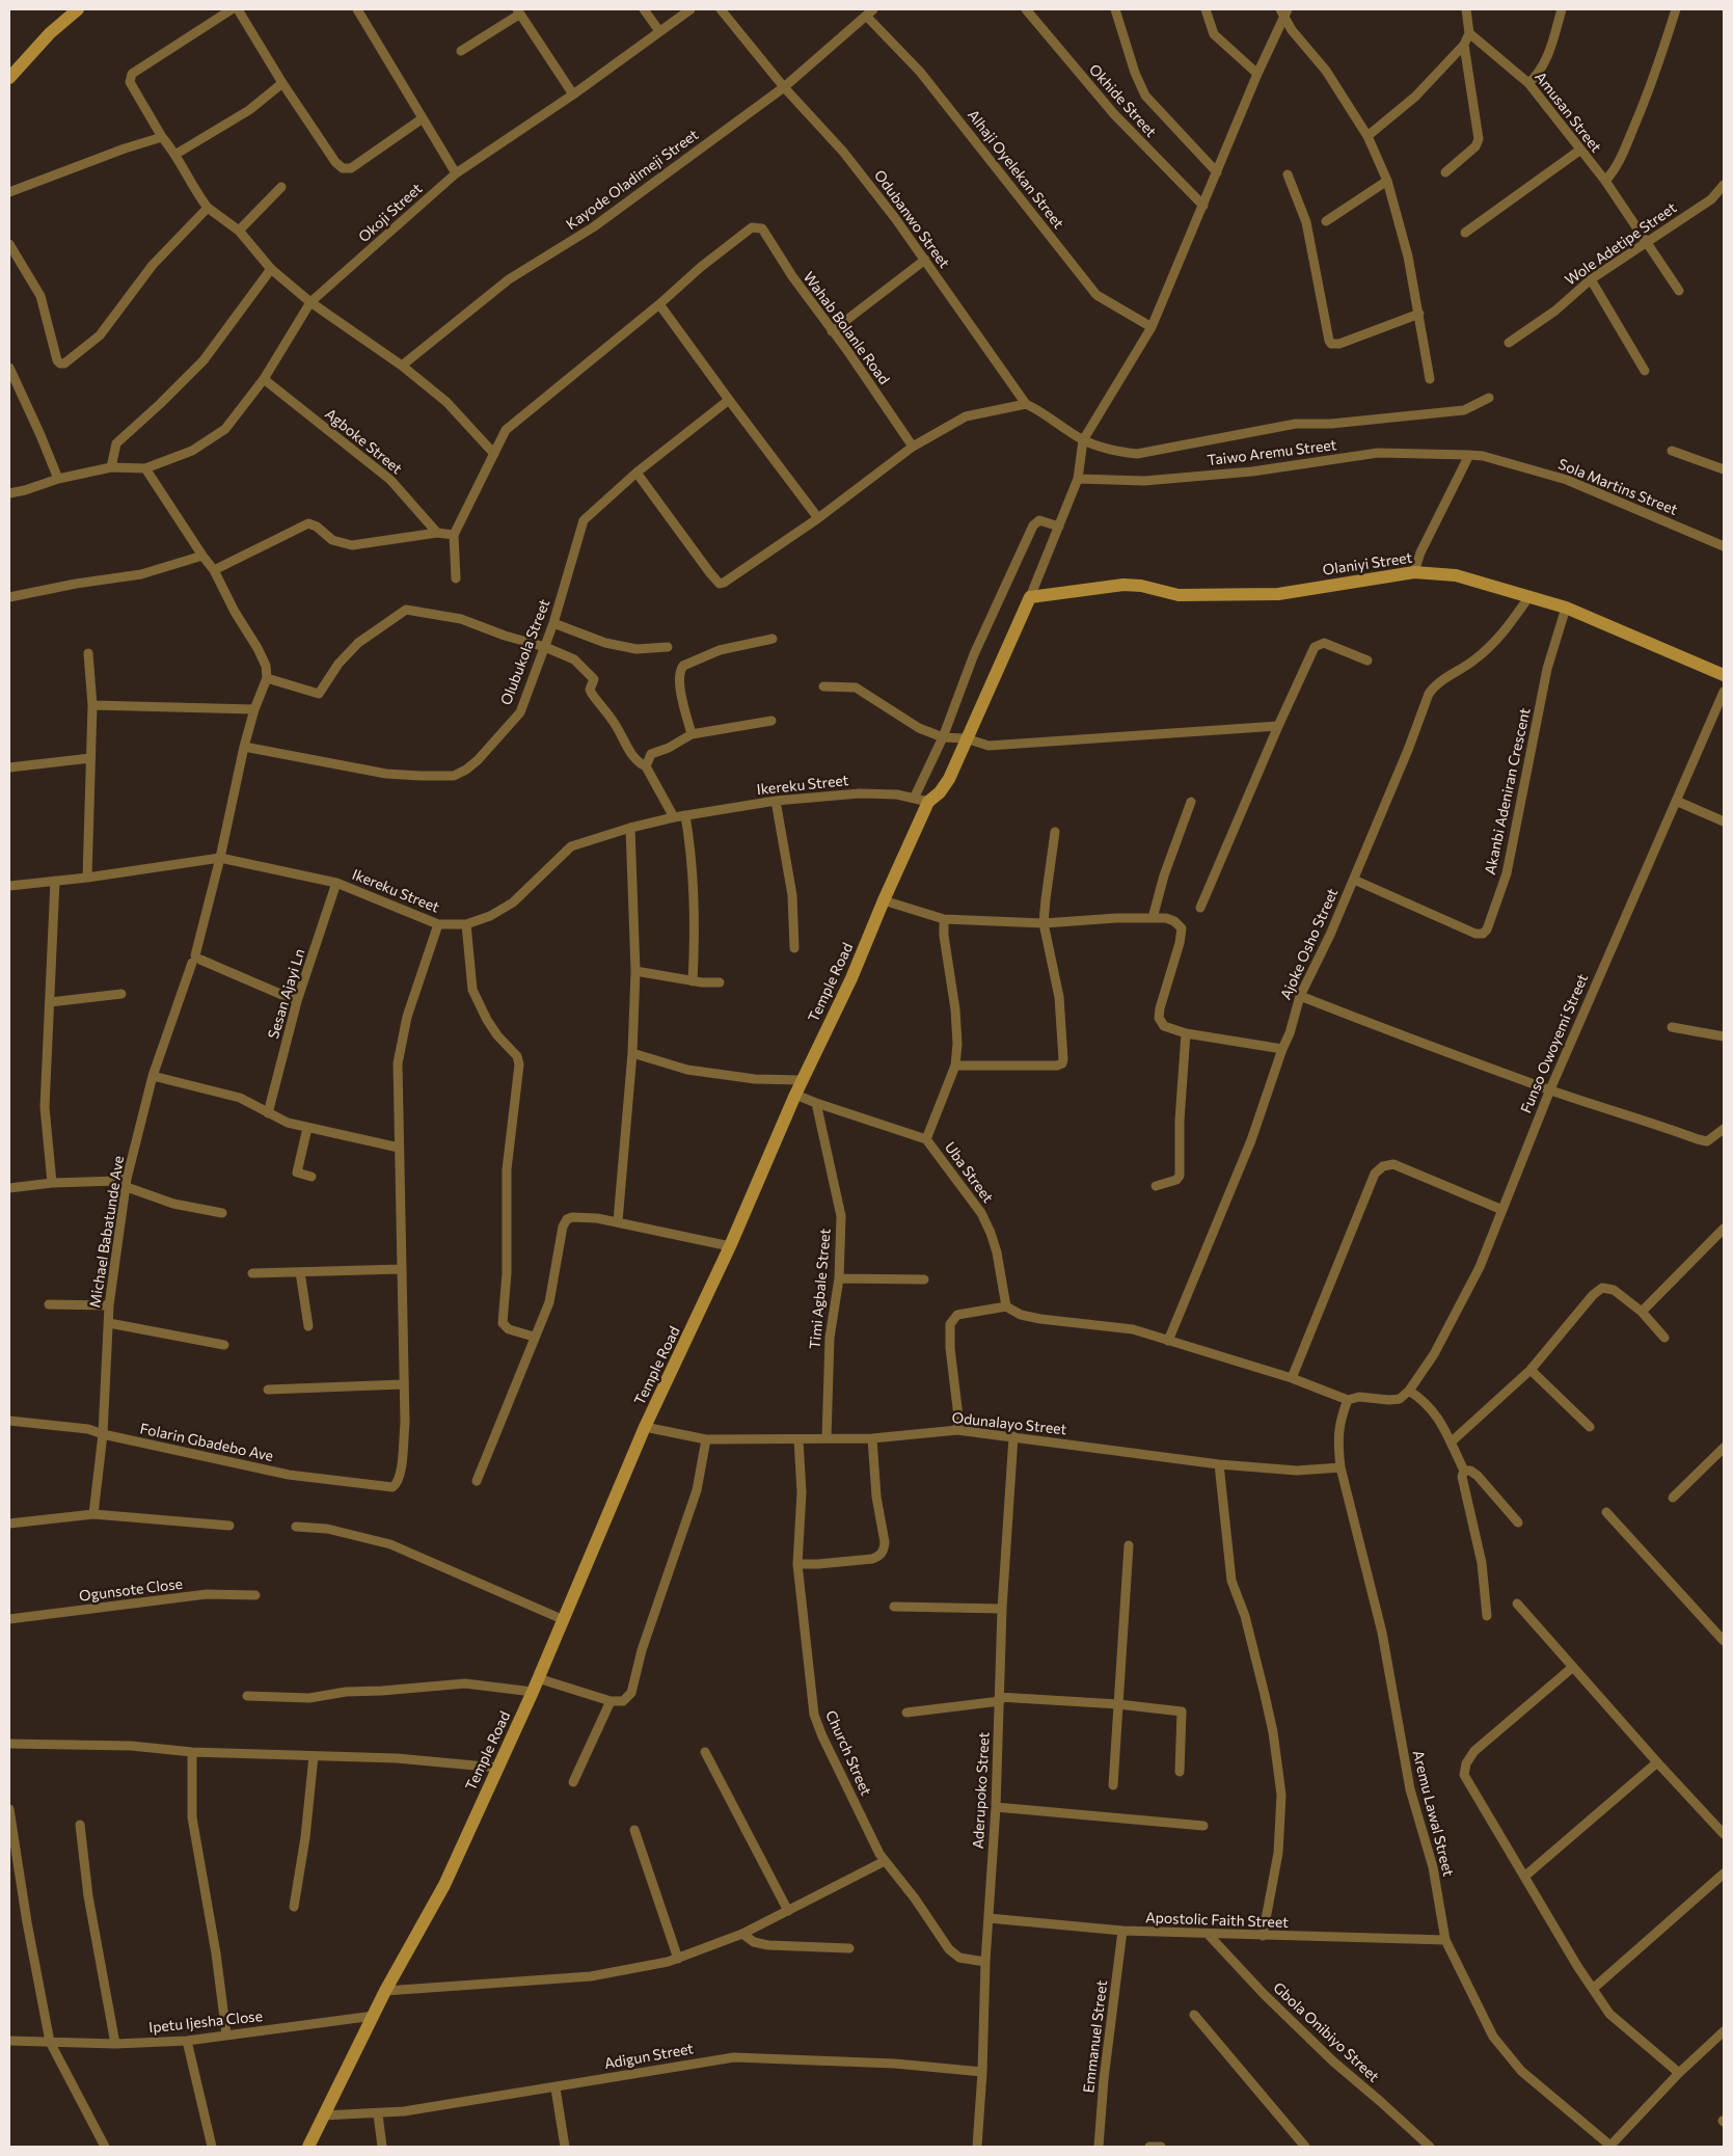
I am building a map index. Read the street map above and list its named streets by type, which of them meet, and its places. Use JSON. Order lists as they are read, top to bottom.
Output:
{
  "streets": {
    "street": [
      "Okhide Street",
      "Amusan Street",
      "Alhaji Oyelekan Street",
      "Kayode Oladimeji Street",
      "Okoji Street",
      "Odubanwo Street",
      "Wole Adetipe Street",
      "Wahab Bolanle Road",
      "Agboke Street",
      "Taiwo Aremu Street",
      "Sola Martins Street",
      "Olaniyi Street",
      "Olubukola Street",
      "Ikereku Street",
      "Akanbi Adeniran Crescent",
      "Ajoke Osho Street",
      "Temple Road",
      "Sesan Ajayi Ln",
      "Funso Owoyemi Street",
      "Uba Street",
      "Michael Babatunde Ave",
      "Timi Agbale Street",
      "Odunalayo Street",
      "Folarin Gbadebo Ave",
      "Ogunsote Close",
      "Church Street",
      "Aderupoko Street",
      "Aremu Lawal Street",
      "Apostolic Faith Street",
      "Ipetu Ijesha Close",
      "Gbola Onibiyo Street",
      "Emmanuel Street",
      "Adigun Street"
    ]
  },
  "crossings": [
    ["Amusan Street", "Wole Adetipe Street"],
    ["Alhaji Oyelekan Street", "Kayode Oladimeji Street"],
    ["Kayode Oladimeji Street", "Odubanwo Street"],
    ["Okoji Street", "Agboke Street"],
    ["Taiwo Aremu Street", "Sola Martins Street"],
    ["Olaniyi Street", "Akanbi Adeniran Crescent"],
    ["Olaniyi Street", "Ajoke Osho Street"],
    ["Olaniyi Street", "Temple Road"],
    ["Olubukola Street", "Michael Babatunde Ave"],
    ["Ikereku Street", "Temple Road"],
    ["Ikereku Street", "Sesan Ajayi Ln"],
    ["Ikereku Street", "Michael Babatunde Ave"],
    ["Akanbi Adeniran Crescent", "Ajoke Osho Street"],
    ["Temple Road", "Odunalayo Street"],
    ["Temple Road", "Ipetu Ijesha Close"],
    ["Temple Road", "Adigun Street"],
    ["Funso Owoyemi Street", "Aremu Lawal Street"],
    ["Uba Street", "Timi Agbale Street"],
    ["Michael Babatunde Ave", "Folarin Gbadebo Ave"],
    ["Timi Agbale Street", "Odunalayo Street"],
    ["Odunalayo Street", "Church Street"],
    ["Odunalayo Street", "Aderupoko Street"],
    ["Odunalayo Street", "Aremu Lawal Street"],
    ["Church Street", "Aderupoko Street"],
    ["Aderupoko Street", "Apostolic Faith Street"],
    ["Aderupoko Street", "Adigun Street"],
    ["Aremu Lawal Street", "Apostolic Faith Street"],
    ["Apostolic Faith Street", "Gbola Onibiyo Street"],
    ["Apostolic Faith Street", "Emmanuel Street"]
  ]
}
